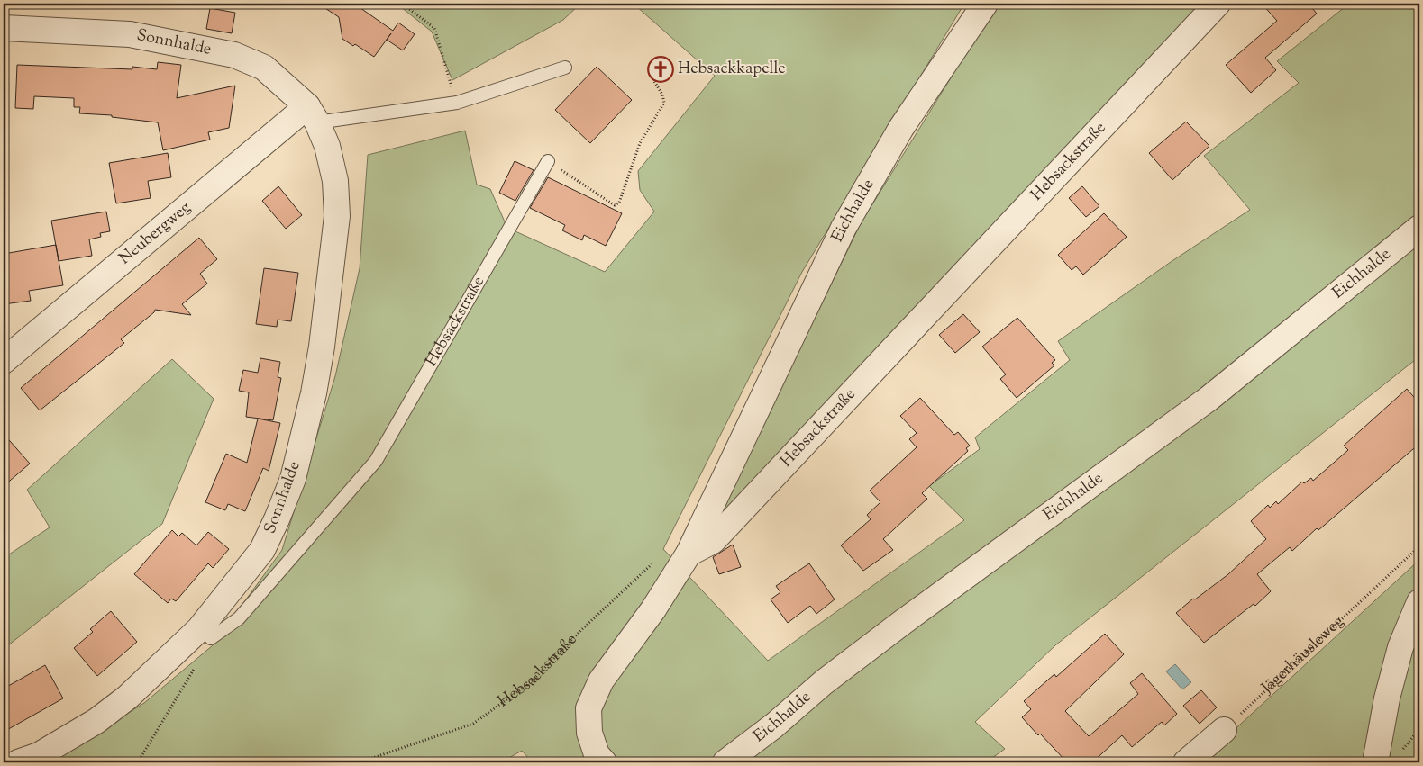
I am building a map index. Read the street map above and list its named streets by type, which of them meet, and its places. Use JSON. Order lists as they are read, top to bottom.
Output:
{
  "streets": {
    "street": [
      "Sonnhalde",
      "Hebsackstraße",
      "Eichhalde",
      "Neubergweg"
    ],
    "path": ["Jägerhäusleweg"]
  },
  "crossings": [
    ["Sonnhalde", "Neubergweg"],
    ["Hebsackstraße", "Eichhalde"]
  ],
  "places": {
    "church": ["Hebsackkapelle"]
  }
}
